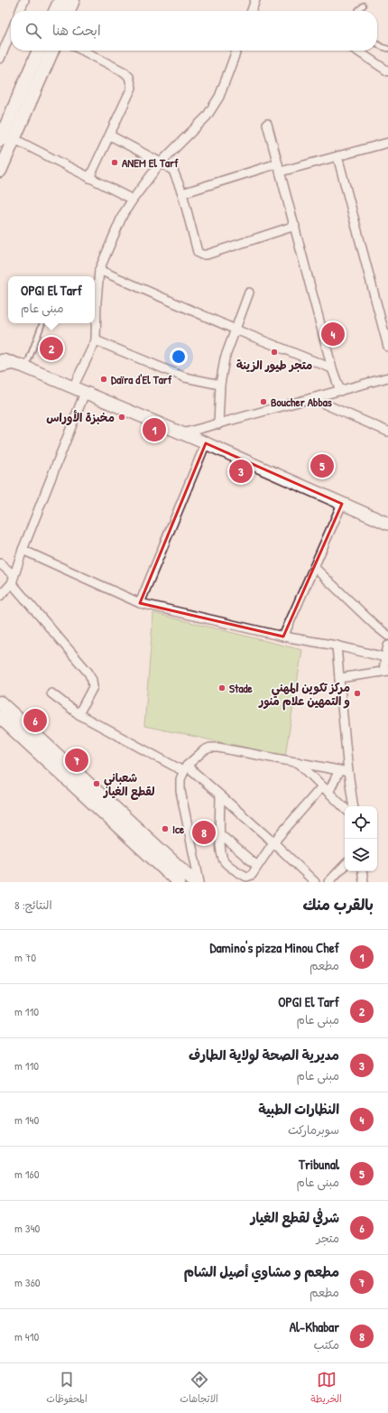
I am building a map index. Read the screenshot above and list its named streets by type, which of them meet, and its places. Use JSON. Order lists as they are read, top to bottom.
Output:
{
  "places": [
    "ANEM El Tarf",
    "متجر طيور الزينة",
    "Daïra d'El Tarf",
    "Boucher Abbas",
    "مخبزة الأوراس",
    "Stade",
    "مركز تكوين المهني و التمهين علام منور",
    "شعباني لقطع الغيار",
    "Ice"
  ],
  "page": {
    "search": "ابحث هنا",
    "popup": ["OPGI El Tarf", "مبنى عام"],
    "pins": [
      "4",
      "2",
      "1",
      "5",
      "3",
      "6",
      "7",
      "8"
    ],
    "heading": ["بالقرب منك", "النتائج: 8"],
    "list": [
      {
        "mark": "1",
        "name": "Damino's pizza Minou Chef",
        "note": "مطعم",
        "value": "70 m"
      },
      {
        "mark": "2",
        "name": "OPGI El Tarf",
        "note": "مبنى عام",
        "value": "110 m"
      },
      {
        "mark": "3",
        "name": "مديرية الصحة لولاية الطارف",
        "note": "مبنى عام",
        "value": "110 m"
      },
      {
        "mark": "4",
        "name": "النظارات الطبية",
        "note": "سوبرماركت",
        "value": "140 m"
      },
      {
        "mark": "5",
        "name": "Tribunal",
        "note": "مبنى عام",
        "value": "160 m"
      },
      {
        "mark": "6",
        "name": "شرفي لقطع الغيار",
        "note": "متجر",
        "value": "340 m"
      },
      {
        "mark": "7",
        "name": "مطعم و مشاوي أصيل الشام",
        "note": "مطعم",
        "value": "360 m"
      },
      {
        "mark": "8",
        "name": "Al-Khabar",
        "note": "مكتب",
        "value": "410 m"
      }
    ],
    "nav": ["الخريطة", "الاتجاهات", "المحفوظات"]
  }
}
